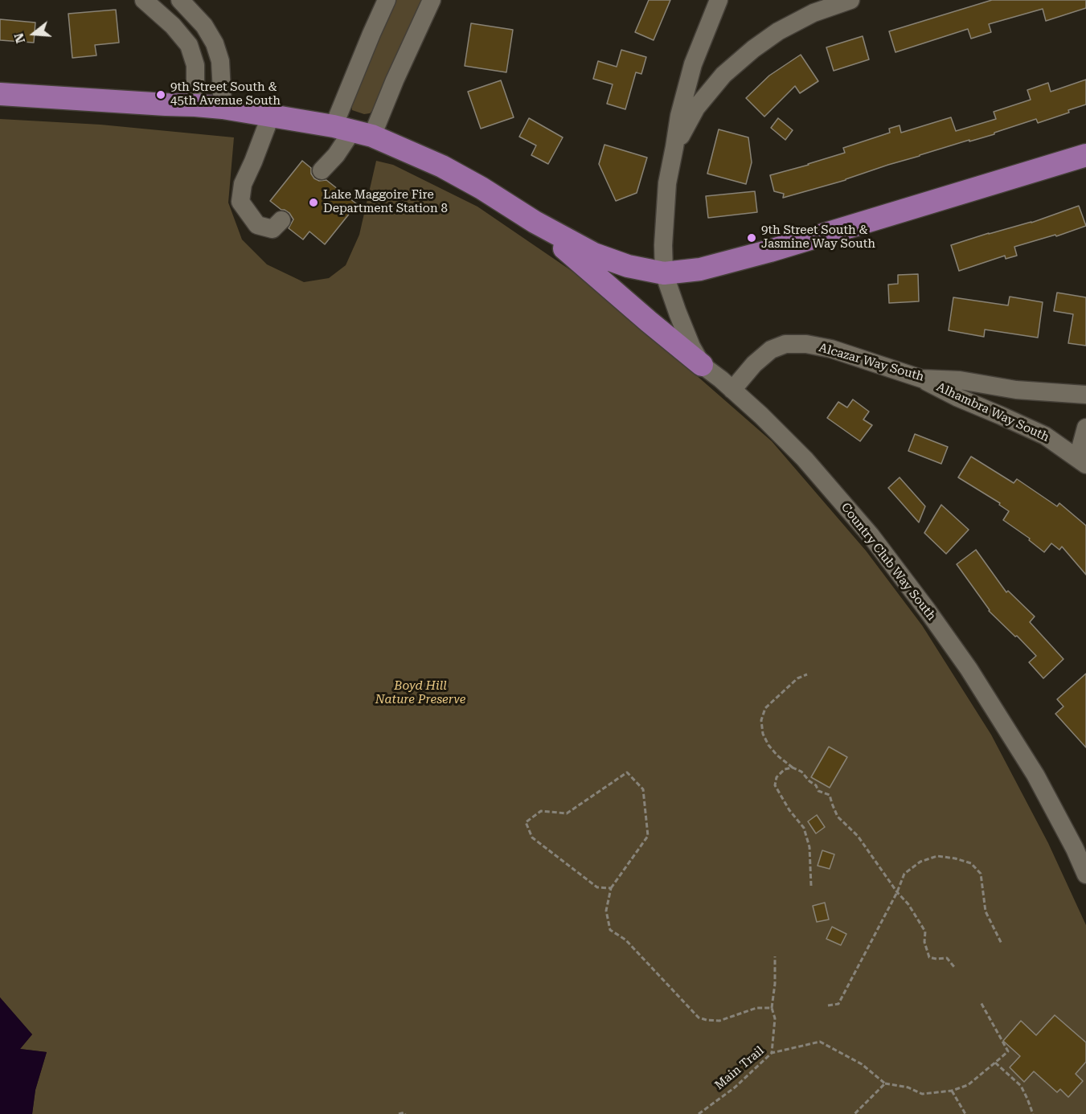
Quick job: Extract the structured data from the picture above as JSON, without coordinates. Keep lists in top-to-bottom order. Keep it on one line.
{"streets":{"street":["Alcazar Way South","Alhambra Way South","Country Club Way South"],"path":["Main Trail"]},"crossings":[["Alcazar Way South","Alhambra Way South"],["Alcazar Way South","Country Club Way South"]],"parks":["Boyd Hill Nature Preserve"],"places":["9th Street South & 45th Avenue South","Lake Maggoire Fire Department Station 8","9th Street South & Jasmine Way South"],"north":"left"}
